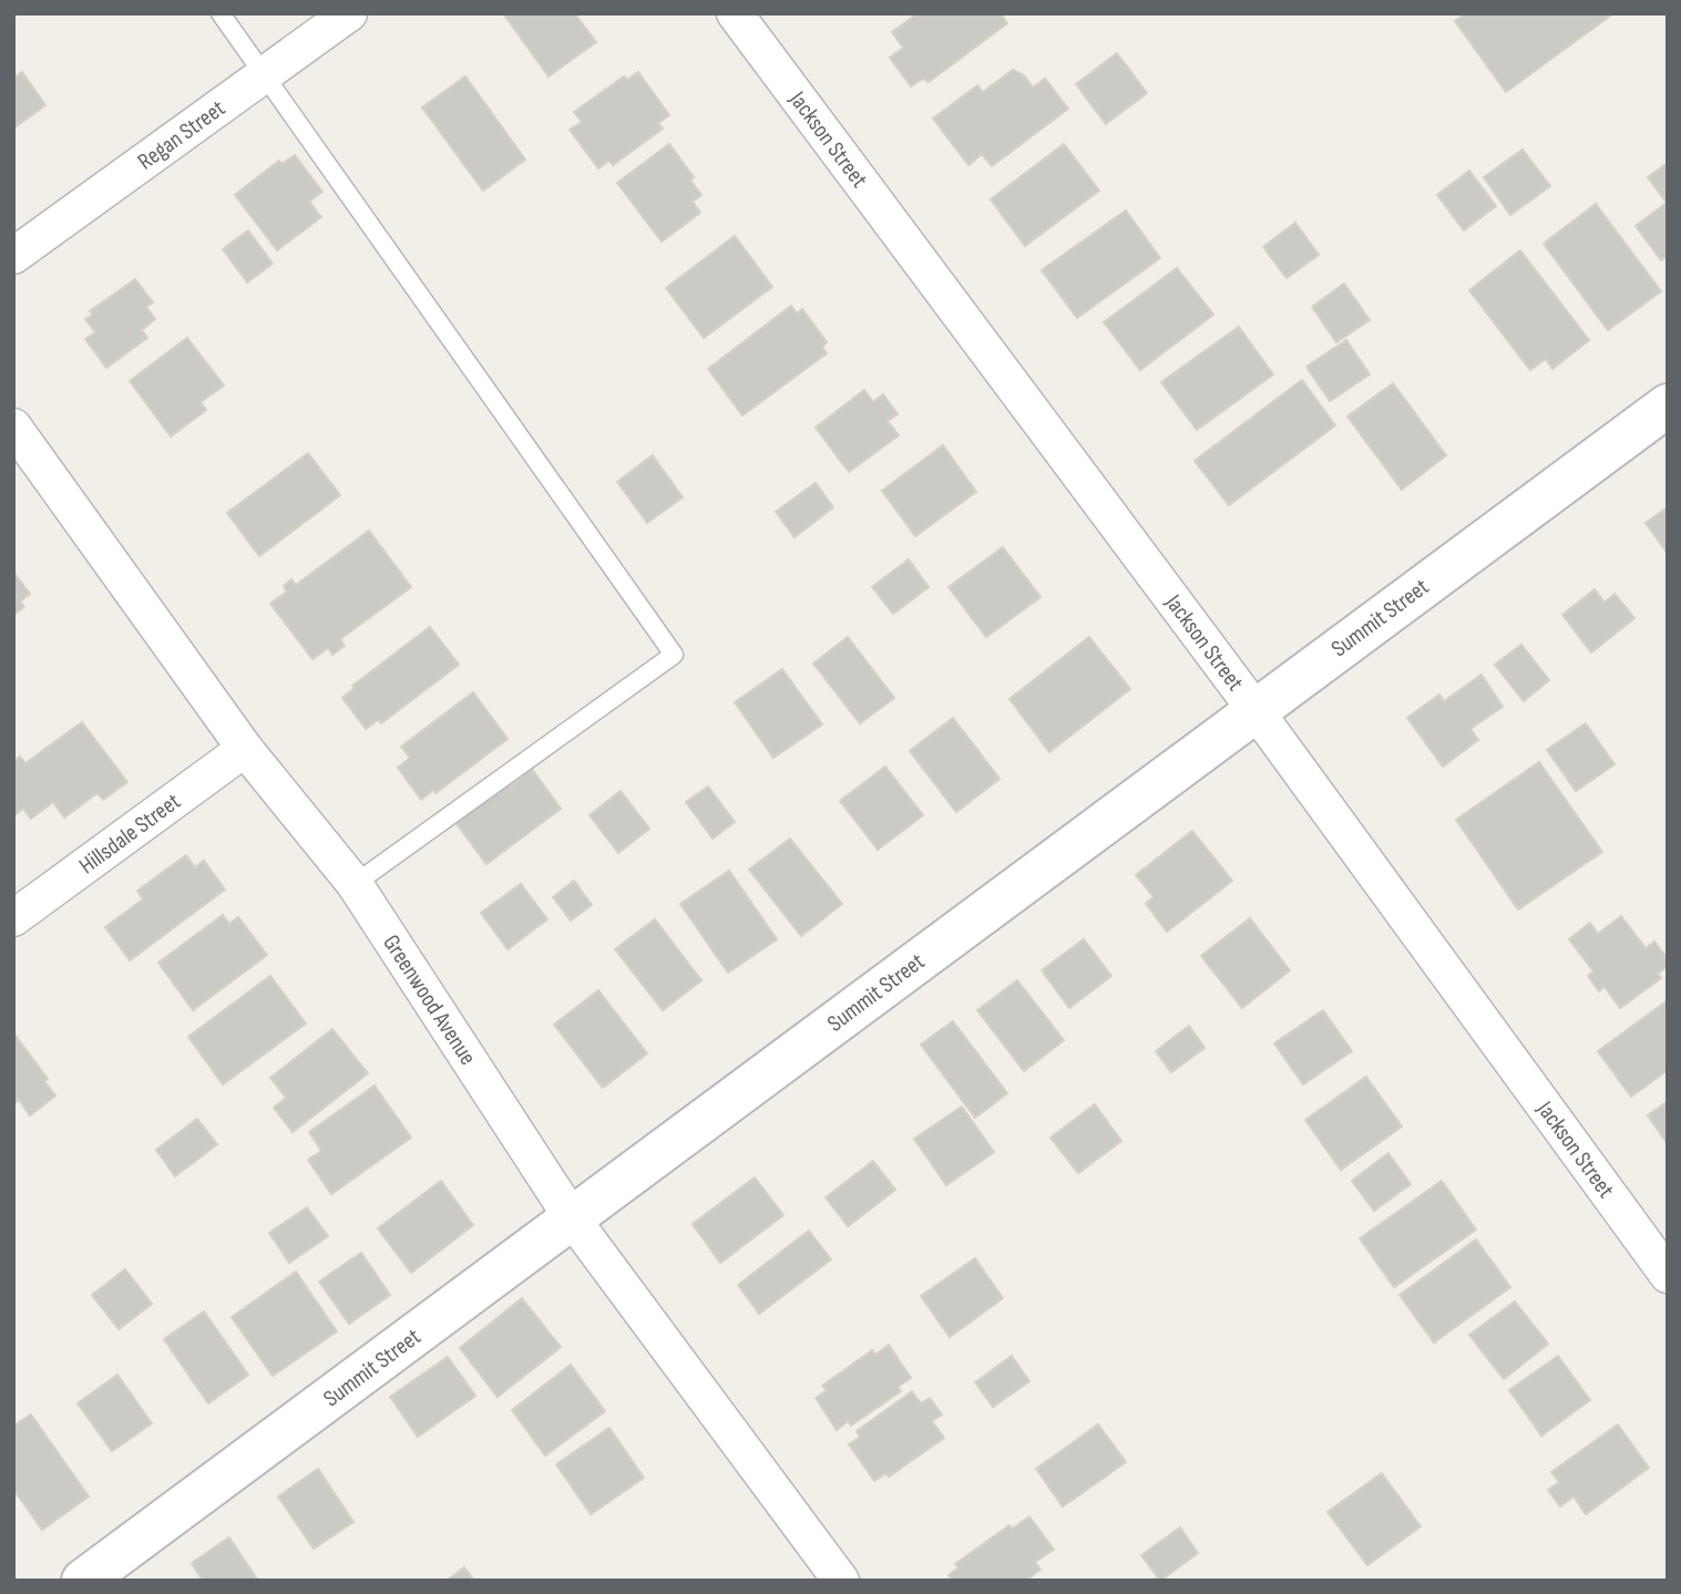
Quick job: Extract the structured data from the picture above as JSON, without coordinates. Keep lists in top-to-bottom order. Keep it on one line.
{"streets":{"street":["Regan Street","Jackson Street","Summit Street","Hillsdale Street","Greenwood Avenue"]},"crossings":[["Jackson Street","Summit Street"],["Summit Street","Greenwood Avenue"],["Hillsdale Street","Greenwood Avenue"]]}
